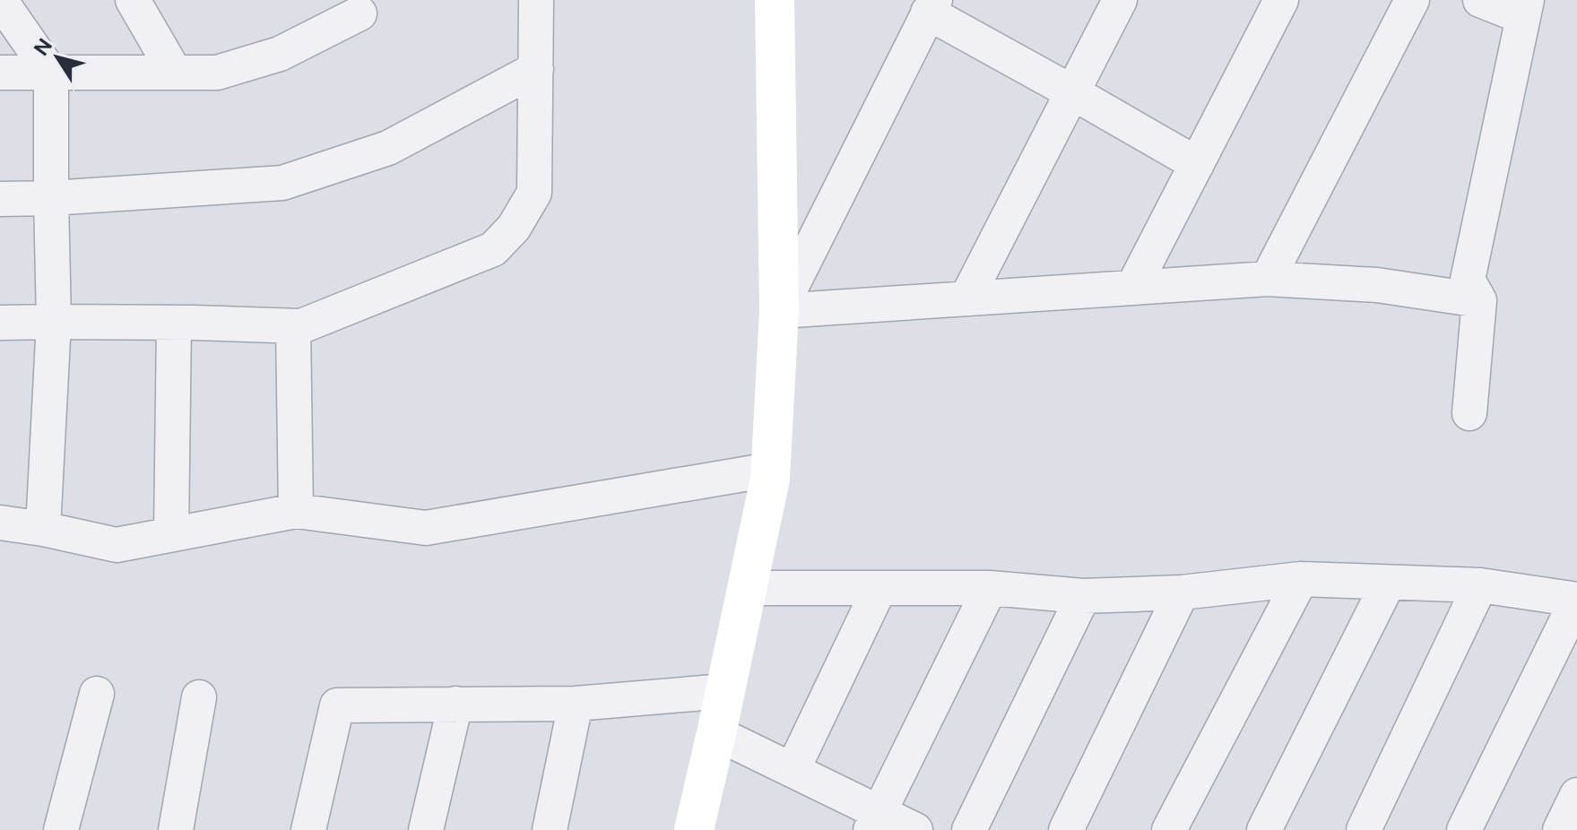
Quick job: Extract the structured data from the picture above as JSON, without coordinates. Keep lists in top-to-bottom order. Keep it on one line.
{"north":"top left"}
